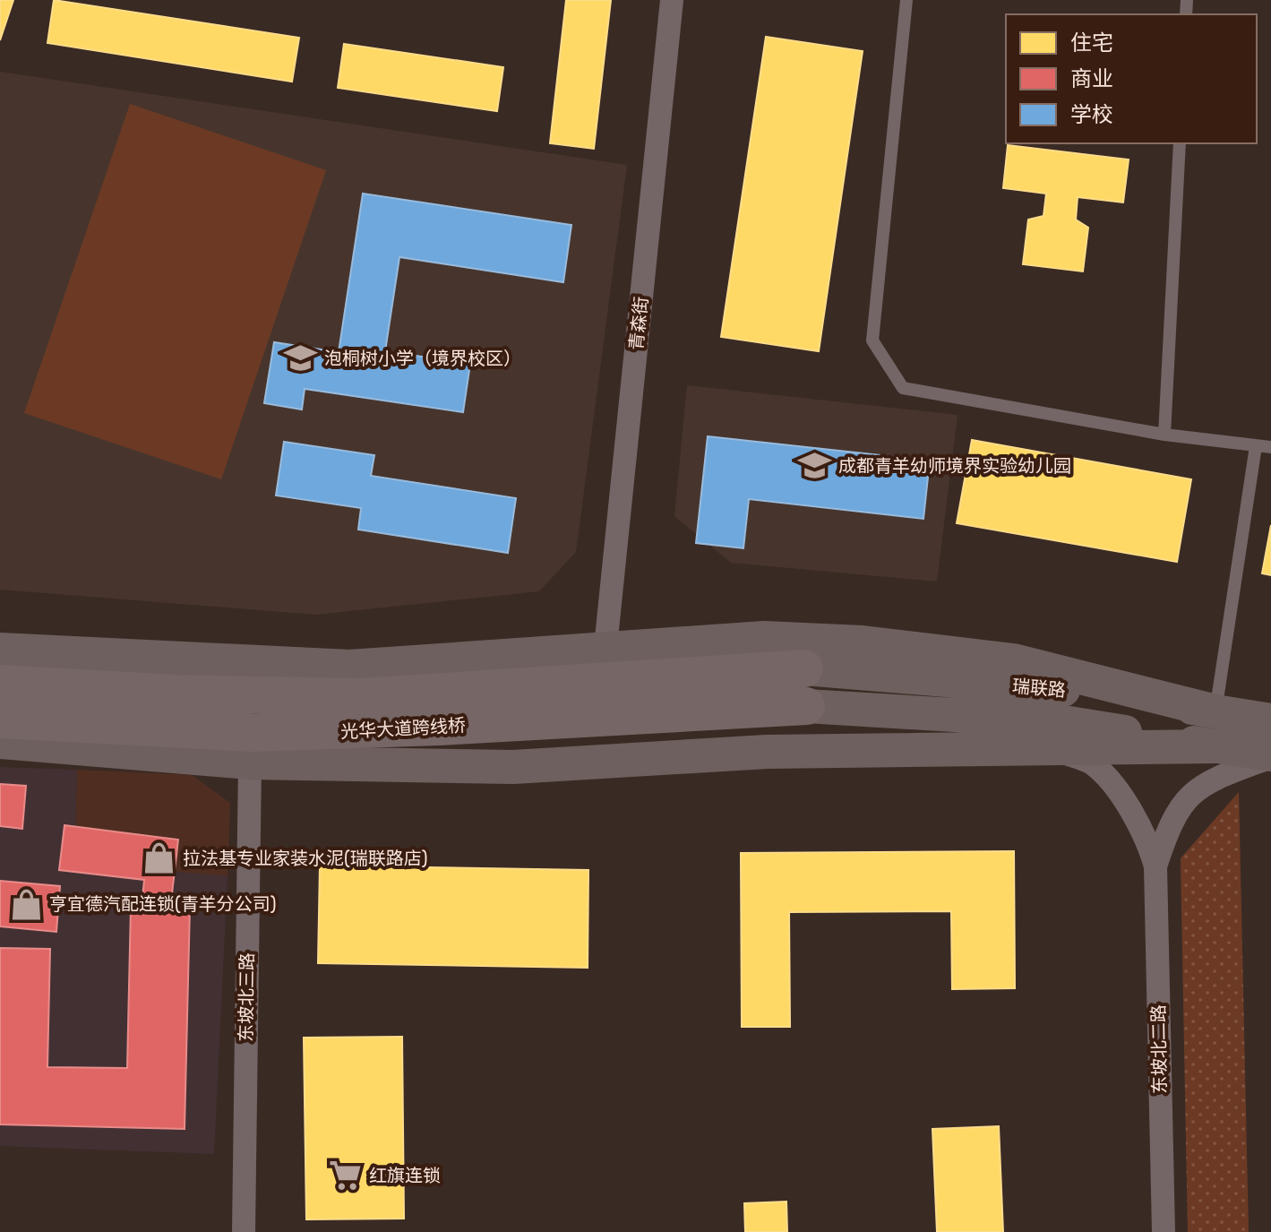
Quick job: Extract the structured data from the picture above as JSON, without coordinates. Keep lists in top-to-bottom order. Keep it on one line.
{"streets":{"main road":["瑞联路","光华大道跨线桥"],"street":["青森街","东坡北三路","东坡北二路"]},"crossings":[["瑞联路","光华大道跨线桥"]],"places":{"school or university":["泡桐树小学（境界校区）","成都青羊幼师境界实验幼儿园"],"shop":["拉法基专业家装水泥(瑞联路店)","亨宜德汽配连锁(青羊分公司)"],"supermarket":["红旗连锁"]},"legend":["住宅","商业","学校"]}
